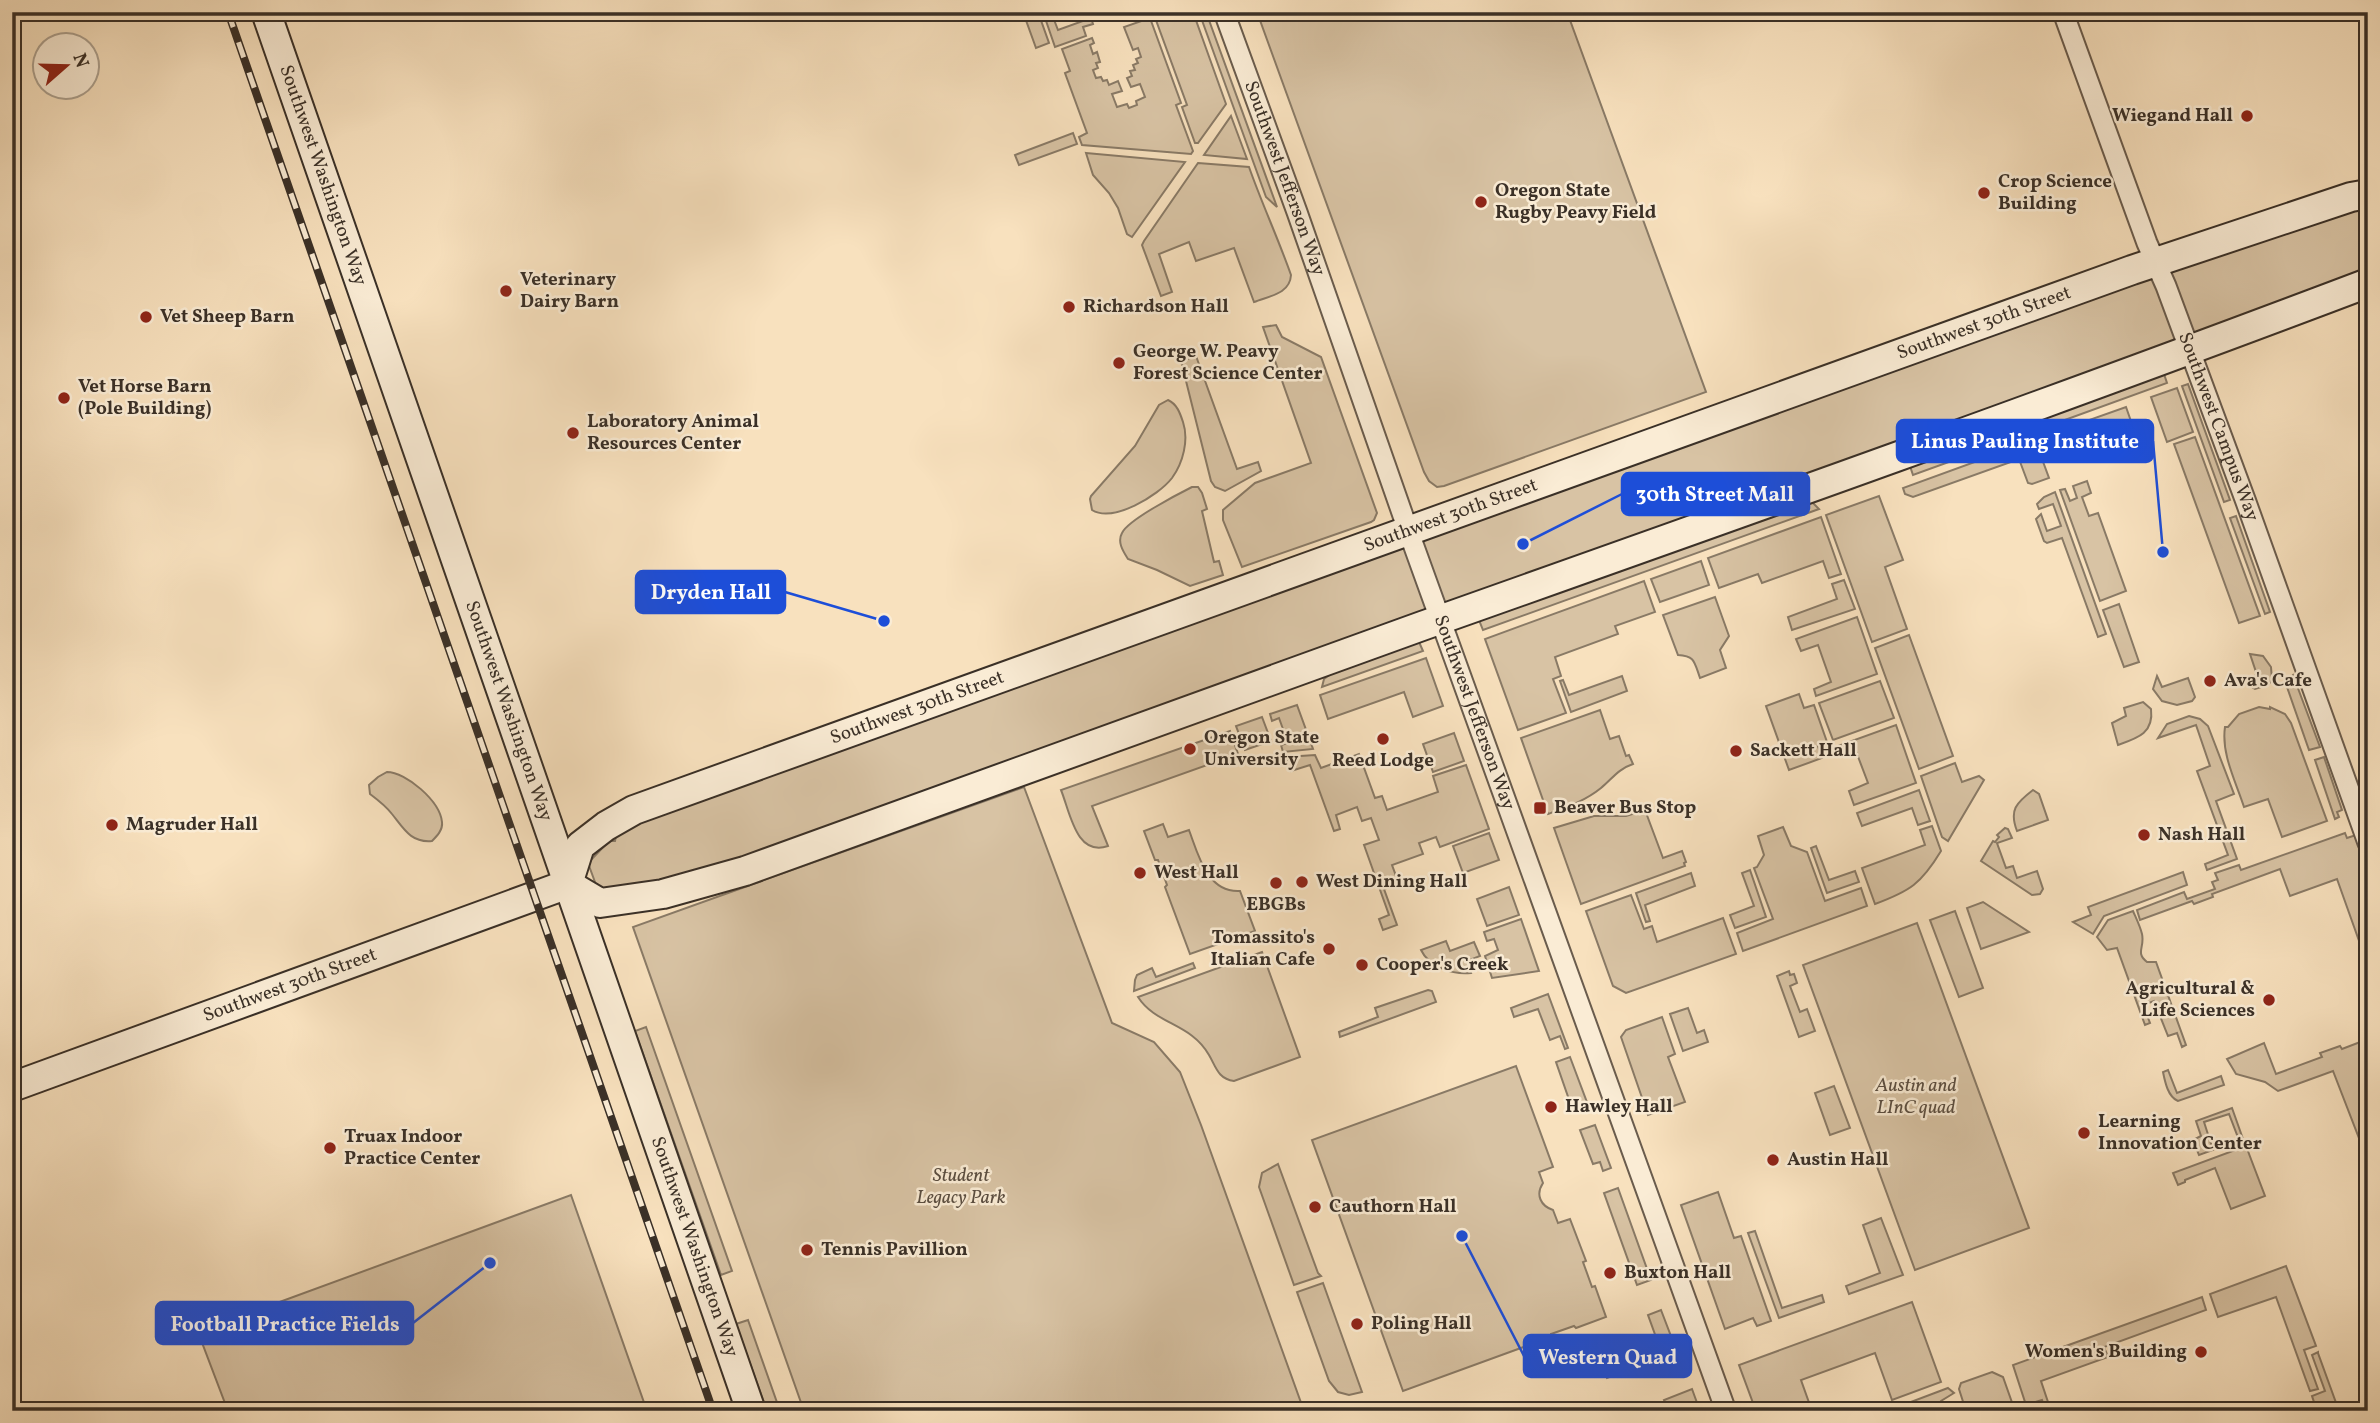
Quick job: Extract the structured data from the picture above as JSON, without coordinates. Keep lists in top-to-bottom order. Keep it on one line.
{"streets":{"street":["Southwest Washington Way","Southwest Jefferson Way","Southwest 30th Street","Southwest Campus Way"]},"crossings":[["Southwest Washington Way","Southwest 30th Street"],["Southwest Jefferson Way","Southwest 30th Street"],["Southwest 30th Street","Southwest Campus Way"]],"parks":["Austin and LInC quad","Student Legacy Park"],"places":{"other":["Wiegand Hall","Crop Science Building","Oregon State Rugby Peavy Field","Veterinary Dairy Barn","Richardson Hall","Vet Sheep Barn","George W. Peavy Forest Science Center","Vet Horse Barn (Pole Building)","Laboratory Animal Resources Center","30th Street Mall","Linus Pauling Institute","Dryden Hall","Ava's Cafe","Reed Lodge","Oregon State University","Sackett Hall","Magruder Hall","Nash Hall","West Hall","West Dining Hall","EBGBs","Tomassito's Italian Cafe","Cooper's Creek","Agricultural & Life Sciences","Hawley Hall","Learning Innovation Center","Truax Indoor Practice Center","Austin Hall","Cauthorn Hall","Western Quad","Tennis Pavillion","Football Practice Fields","Buxton Hall","Poling Hall","Women's Building"],"transit":["Beaver Bus Stop"]},"north":"right"}
